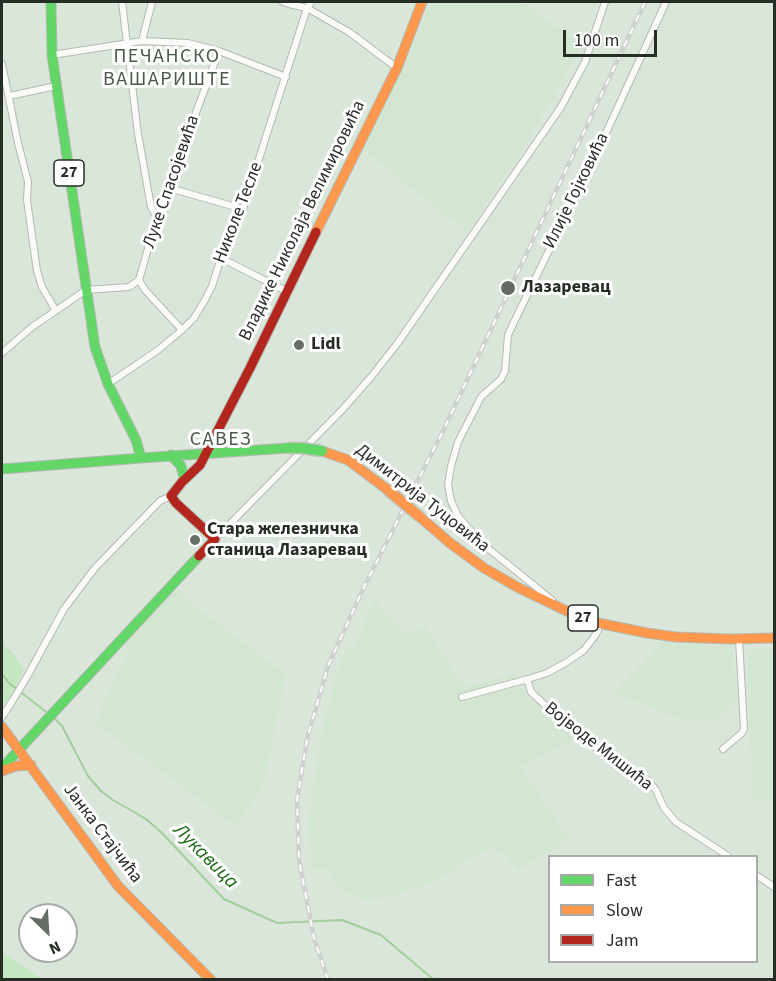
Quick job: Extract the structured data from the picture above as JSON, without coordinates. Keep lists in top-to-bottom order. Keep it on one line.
{"streets":{"street":["27","Луке Спасојевића","Илије Гојковића","Николе Тесле","Владике Николаја Велимировића","Димитрија Туцовића","Војводе Мишића","Јанка Стајчића"]},"crossings":[["27","Николе Тесле"],["27","Димитрија Туцовића"],["Илије Гојковића","Димитрија Туцовића"],["Владике Николаја Велимировића","Димитрија Туцовића"]],"districts":["ПЕЧАНСКО ВАШАРИШТЕ","САВЕЗ"],"water":["Лукавица"],"places":["Лазаревац","Lidl","Стара железничка станица Лазаревац"],"legend":["Fast","Slow","Jam"],"scale_bar":"100 m","north":"bottom right"}
